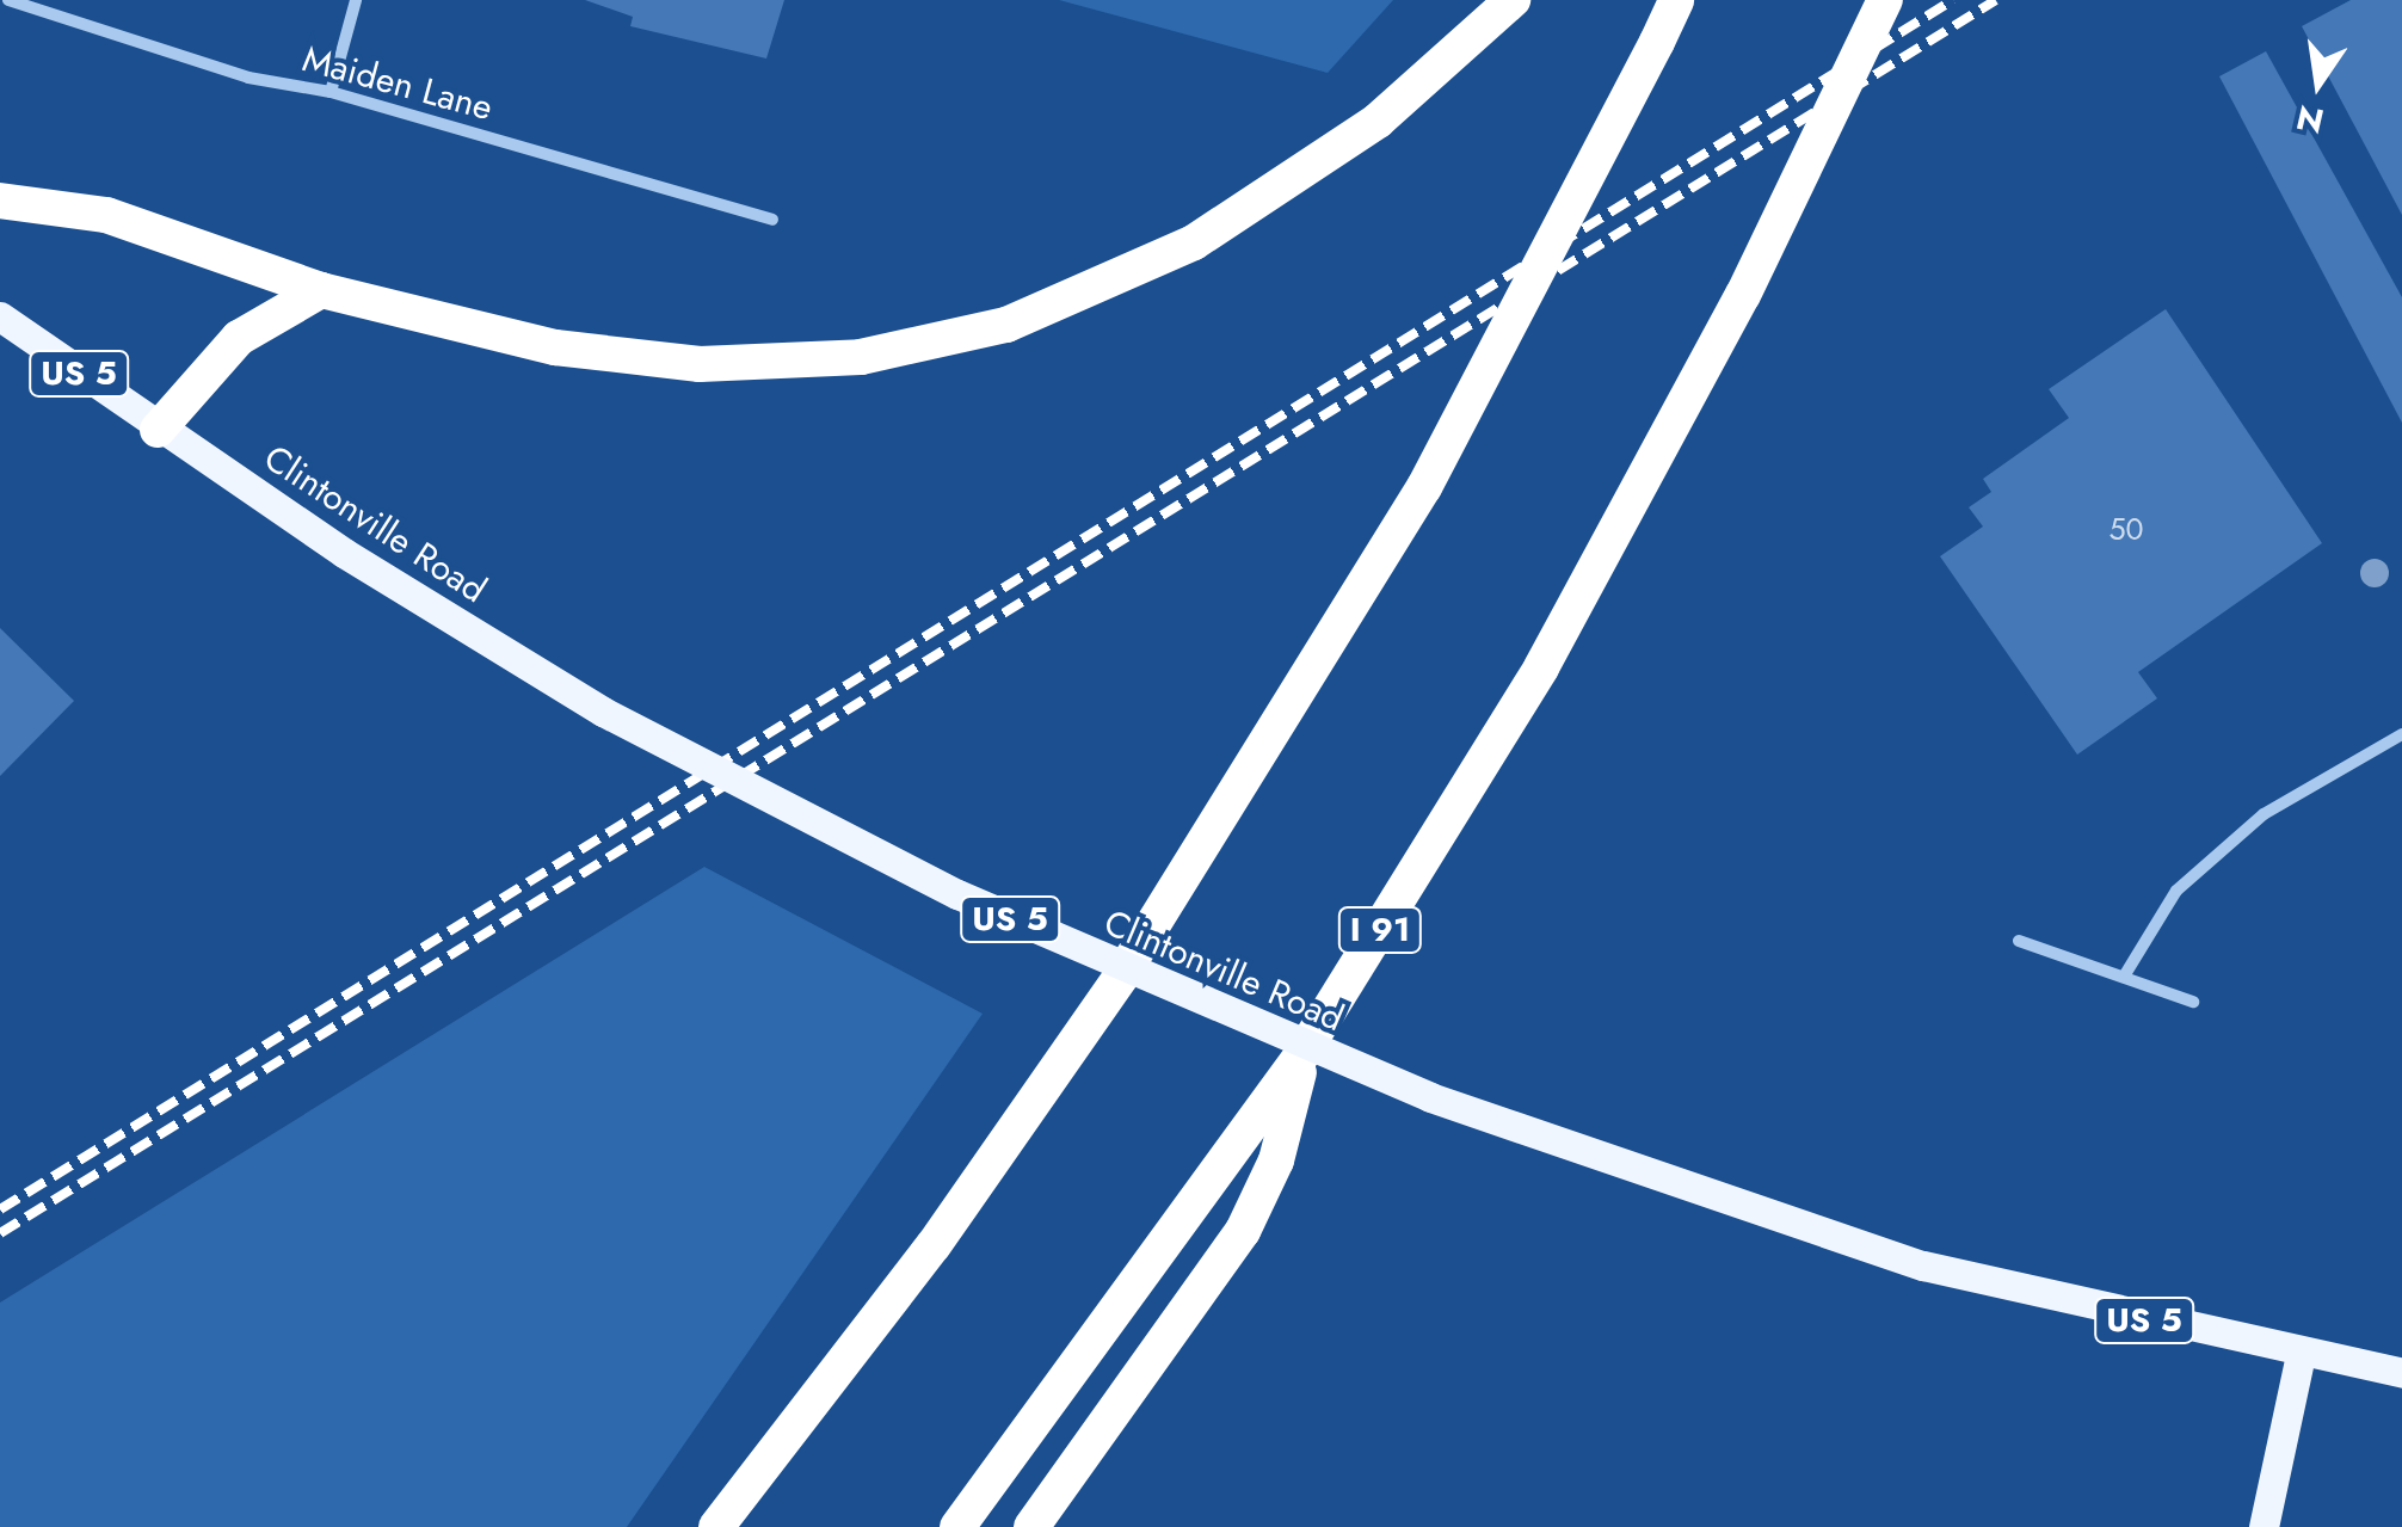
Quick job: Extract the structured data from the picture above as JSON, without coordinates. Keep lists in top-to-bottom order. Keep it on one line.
{"streets":{"highway":["I 91"],"main road":["US 5","Clintonville Road"],"street":["Maiden Lane"]},"house_numbers":["50"],"north":"bottom"}
